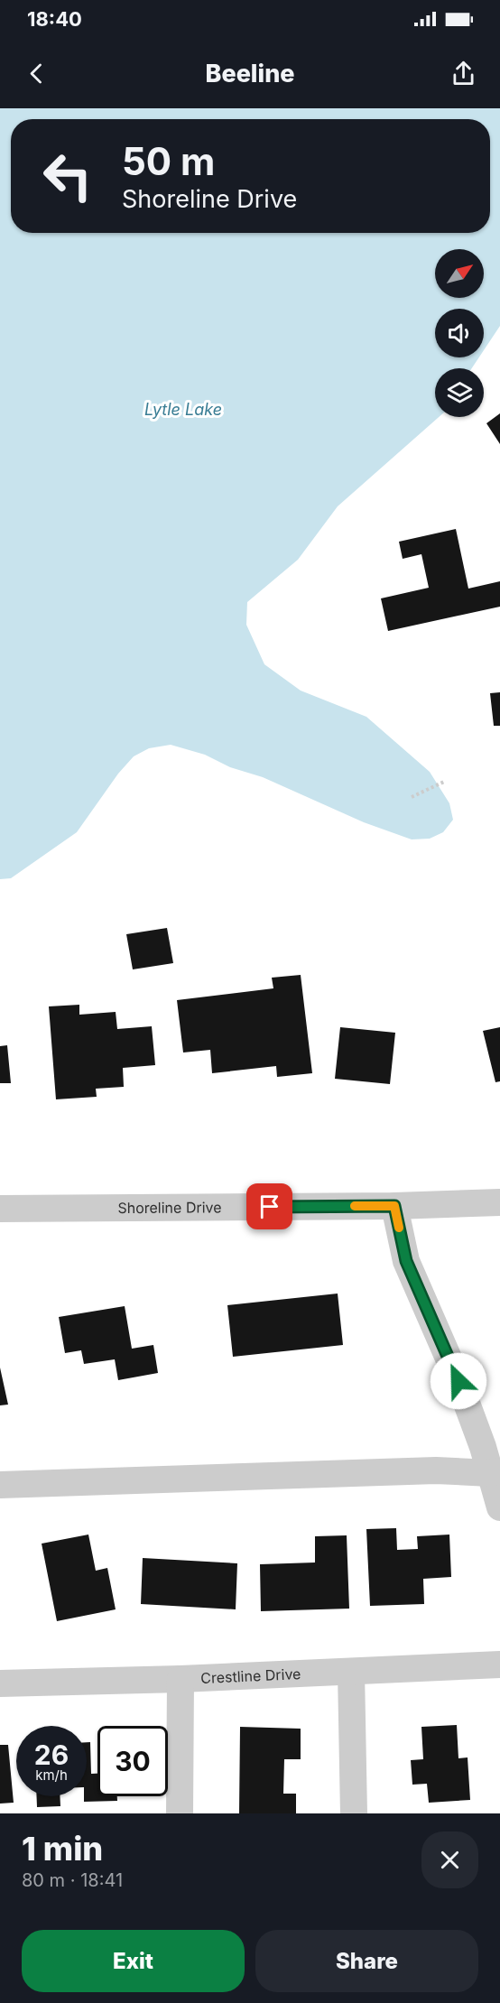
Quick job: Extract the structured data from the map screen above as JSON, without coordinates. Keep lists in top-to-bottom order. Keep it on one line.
{"streets":{"street":["Shoreline Drive","Crestline Drive"]},"water":["Lytle Lake"],"north":"top right","page":{"status":"18:40","header":"Beeline","turn":["50 m","Shoreline Drive"],"speed":"26 km/h","limit":"30","heading":["1 min","80 m · 18:41"],"buttons":["Exit","Share"]}}
